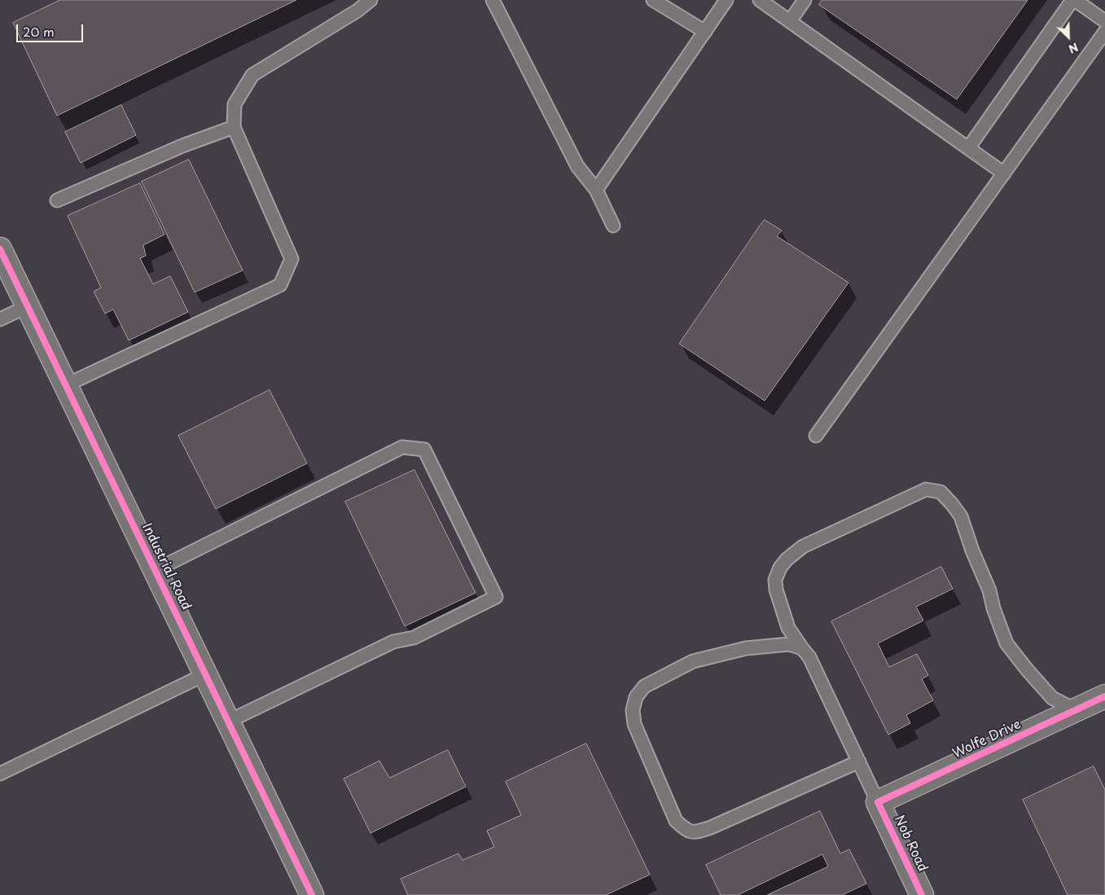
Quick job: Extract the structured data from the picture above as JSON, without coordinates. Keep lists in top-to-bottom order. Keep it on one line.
{"streets":{"street":["Industrial Road","Wolfe Drive","Nob Road"]},"crossings":[["Wolfe Drive","Nob Road"]],"scale_bar":"20 m","north":"bottom right"}
